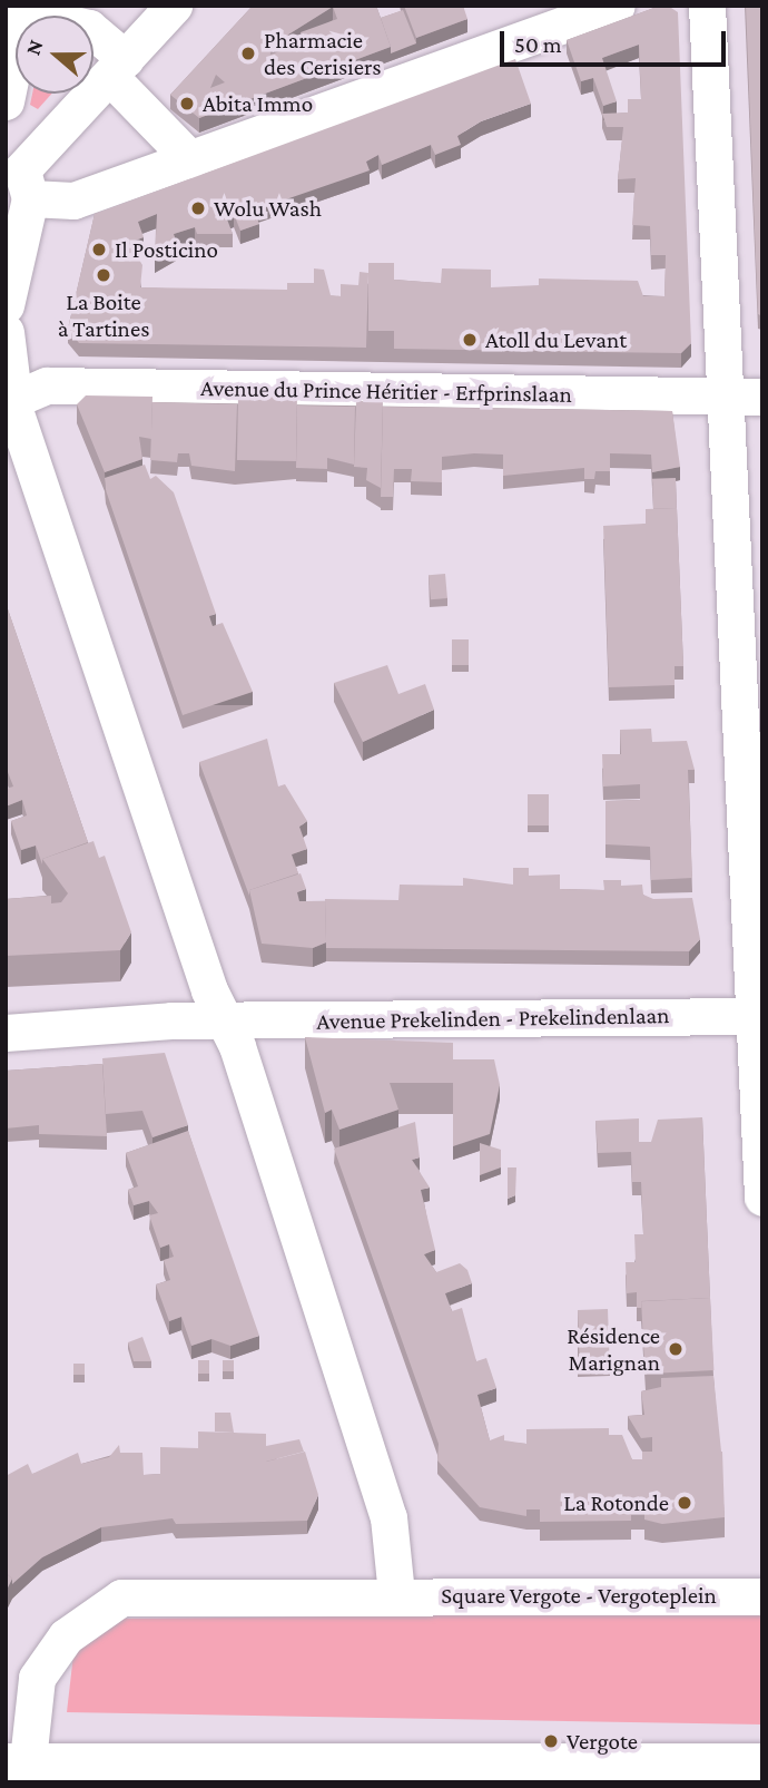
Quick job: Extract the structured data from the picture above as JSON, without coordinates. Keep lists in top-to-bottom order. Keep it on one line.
{"streets":{"street":["Avenue du Prince Héritier - Erfprinslaan","Avenue Prekelinden - Prekelindenlaan","Square Vergote - Vergoteplein"]},"places":["Pharmacie des Cerisiers","Abita Immo","Wolu Wash","Il Posticino","La Boite à Tartines","Atoll du Levant","Résidence Marignan","La Rotonde","Vergote"],"scale_bar":"50 m","north":"left"}
